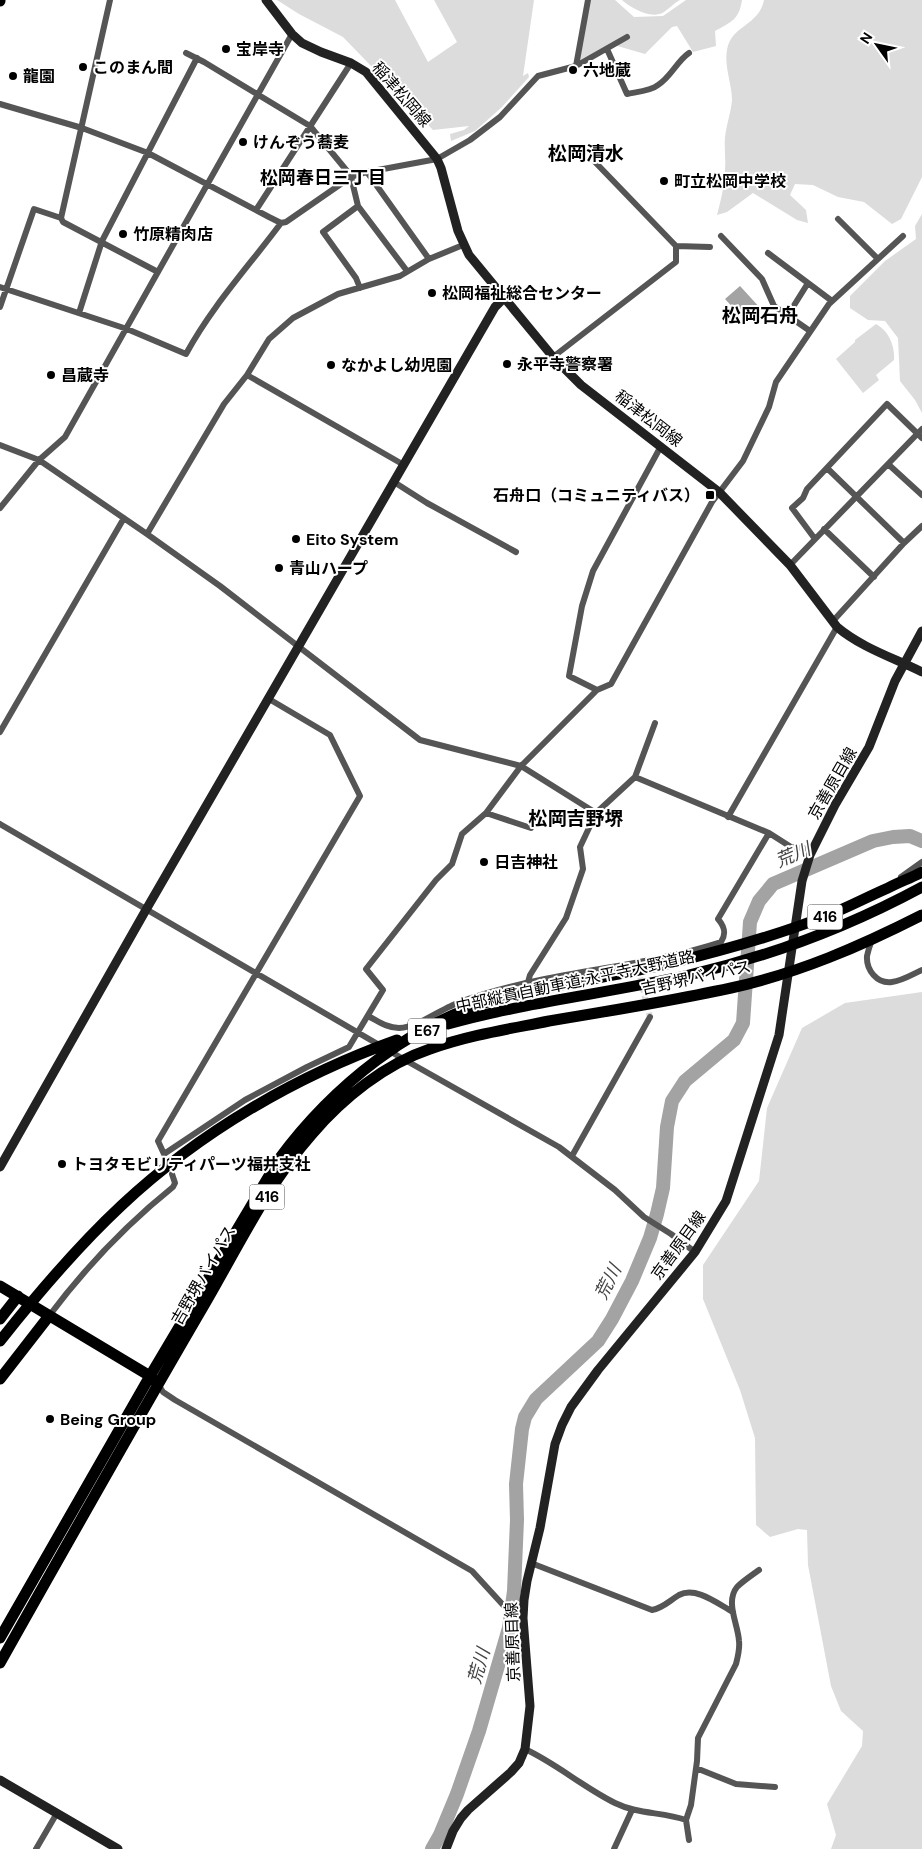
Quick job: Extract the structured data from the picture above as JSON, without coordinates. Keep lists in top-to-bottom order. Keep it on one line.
{"streets":{"highway":["416","吉野堺バイパス","中部縦貫自動車道;永平寺大野道路","E67"],"main road":["稲津松岡線","京善原目線"]},"crossings":[["稲津松岡線","京善原目線"],["京善原目線","吉野堺バイパス"]],"districts":["松岡清水","松岡春日三丁目","松岡石舟","松岡吉野堺"],"water":["荒川"],"places":{"other":["宝岸寺","このまん間","六地蔵","龍園","けんぞう蕎麦","町立松岡中学校","竹原精肉店","松岡福祉総合センター","永平寺警察署","なかよし幼児園","昌蔵寺","Eito System","青山ハープ","日吉神社","トヨタモビリティパーツ福井支社","Being Group"],"transit":["石舟口（コミュニティバス）"]},"north":"top left"}
